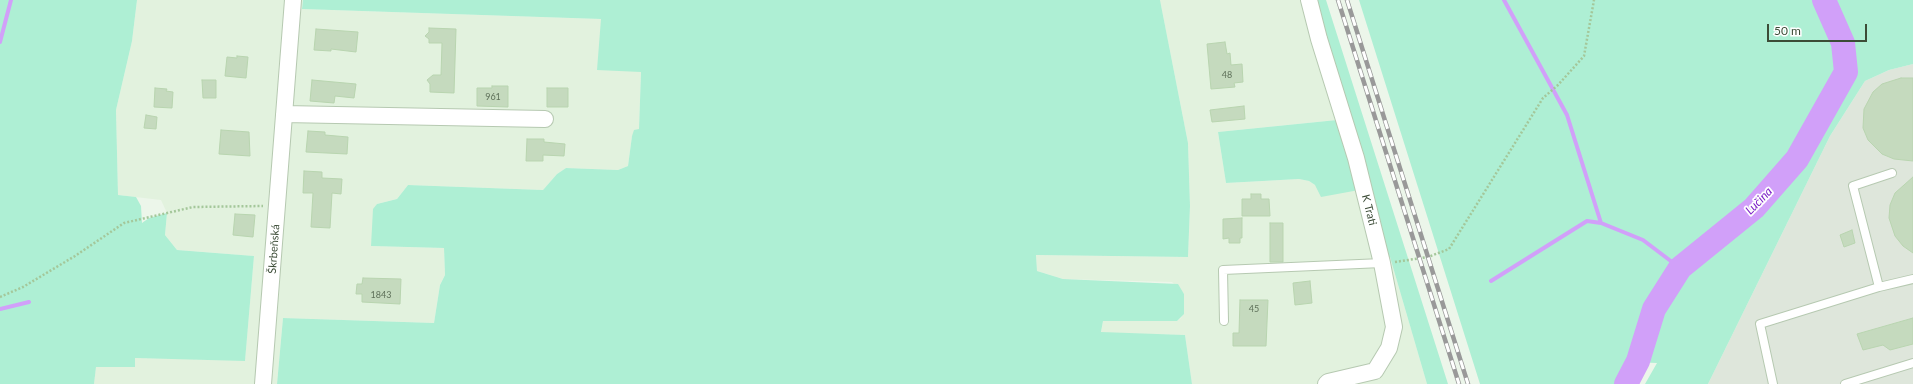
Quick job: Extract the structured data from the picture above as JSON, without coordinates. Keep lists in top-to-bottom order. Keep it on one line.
{"streets":{"street":["K Trati","Škrbeňská"]},"water":["Lučina"],"house_numbers":["48","961","1843","45"],"scale_bar":"50 m"}
